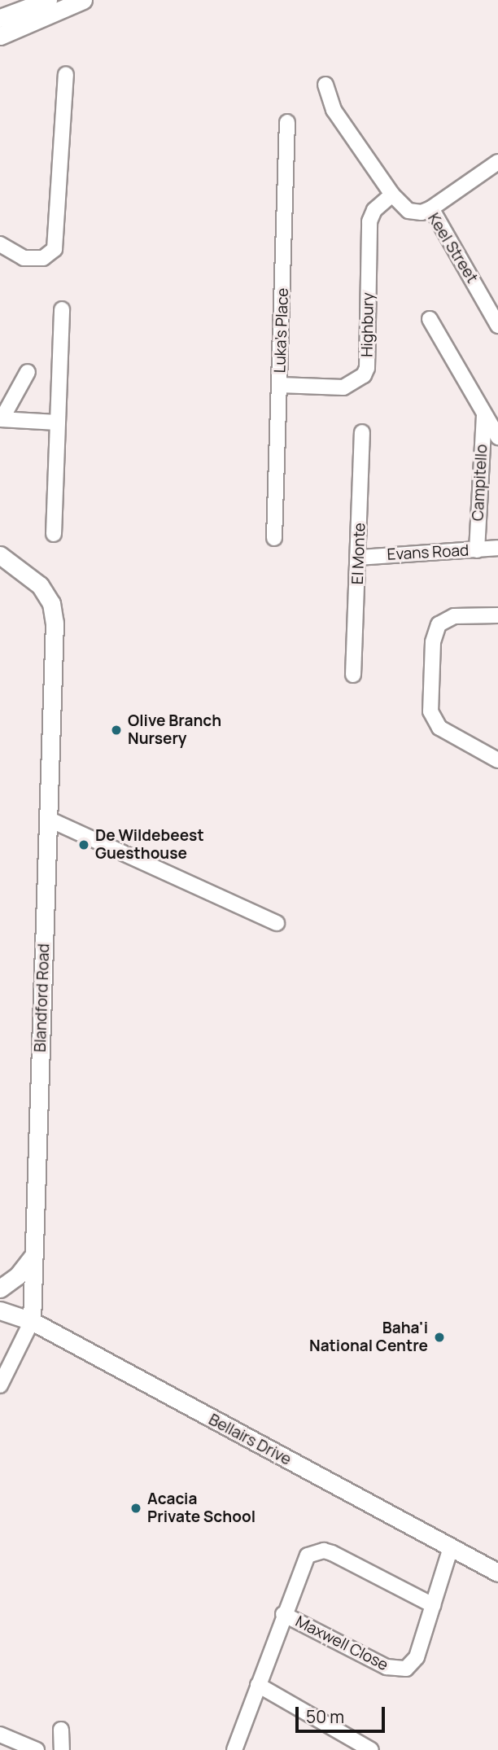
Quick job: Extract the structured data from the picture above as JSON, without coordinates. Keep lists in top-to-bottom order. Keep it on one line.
{"streets":{"street":["Keel Street","Highbury","Luka's Place","Campitello","Evans Road","El Monte","Blandford Road","Bellairs Drive","Maxwell Close"]},"crossings":[["Keel Street","Highbury"],["Highbury","Luka's Place"],["Campitello","Evans Road"],["Evans Road","El Monte"],["Blandford Road","Bellairs Drive"],["Bellairs Drive","Maxwell Close"]],"places":["Olive Branch Nursery","De Wildebeest Guesthouse","Baha'i National Centre","Acacia Private School"],"scale_bar":"50 m"}
